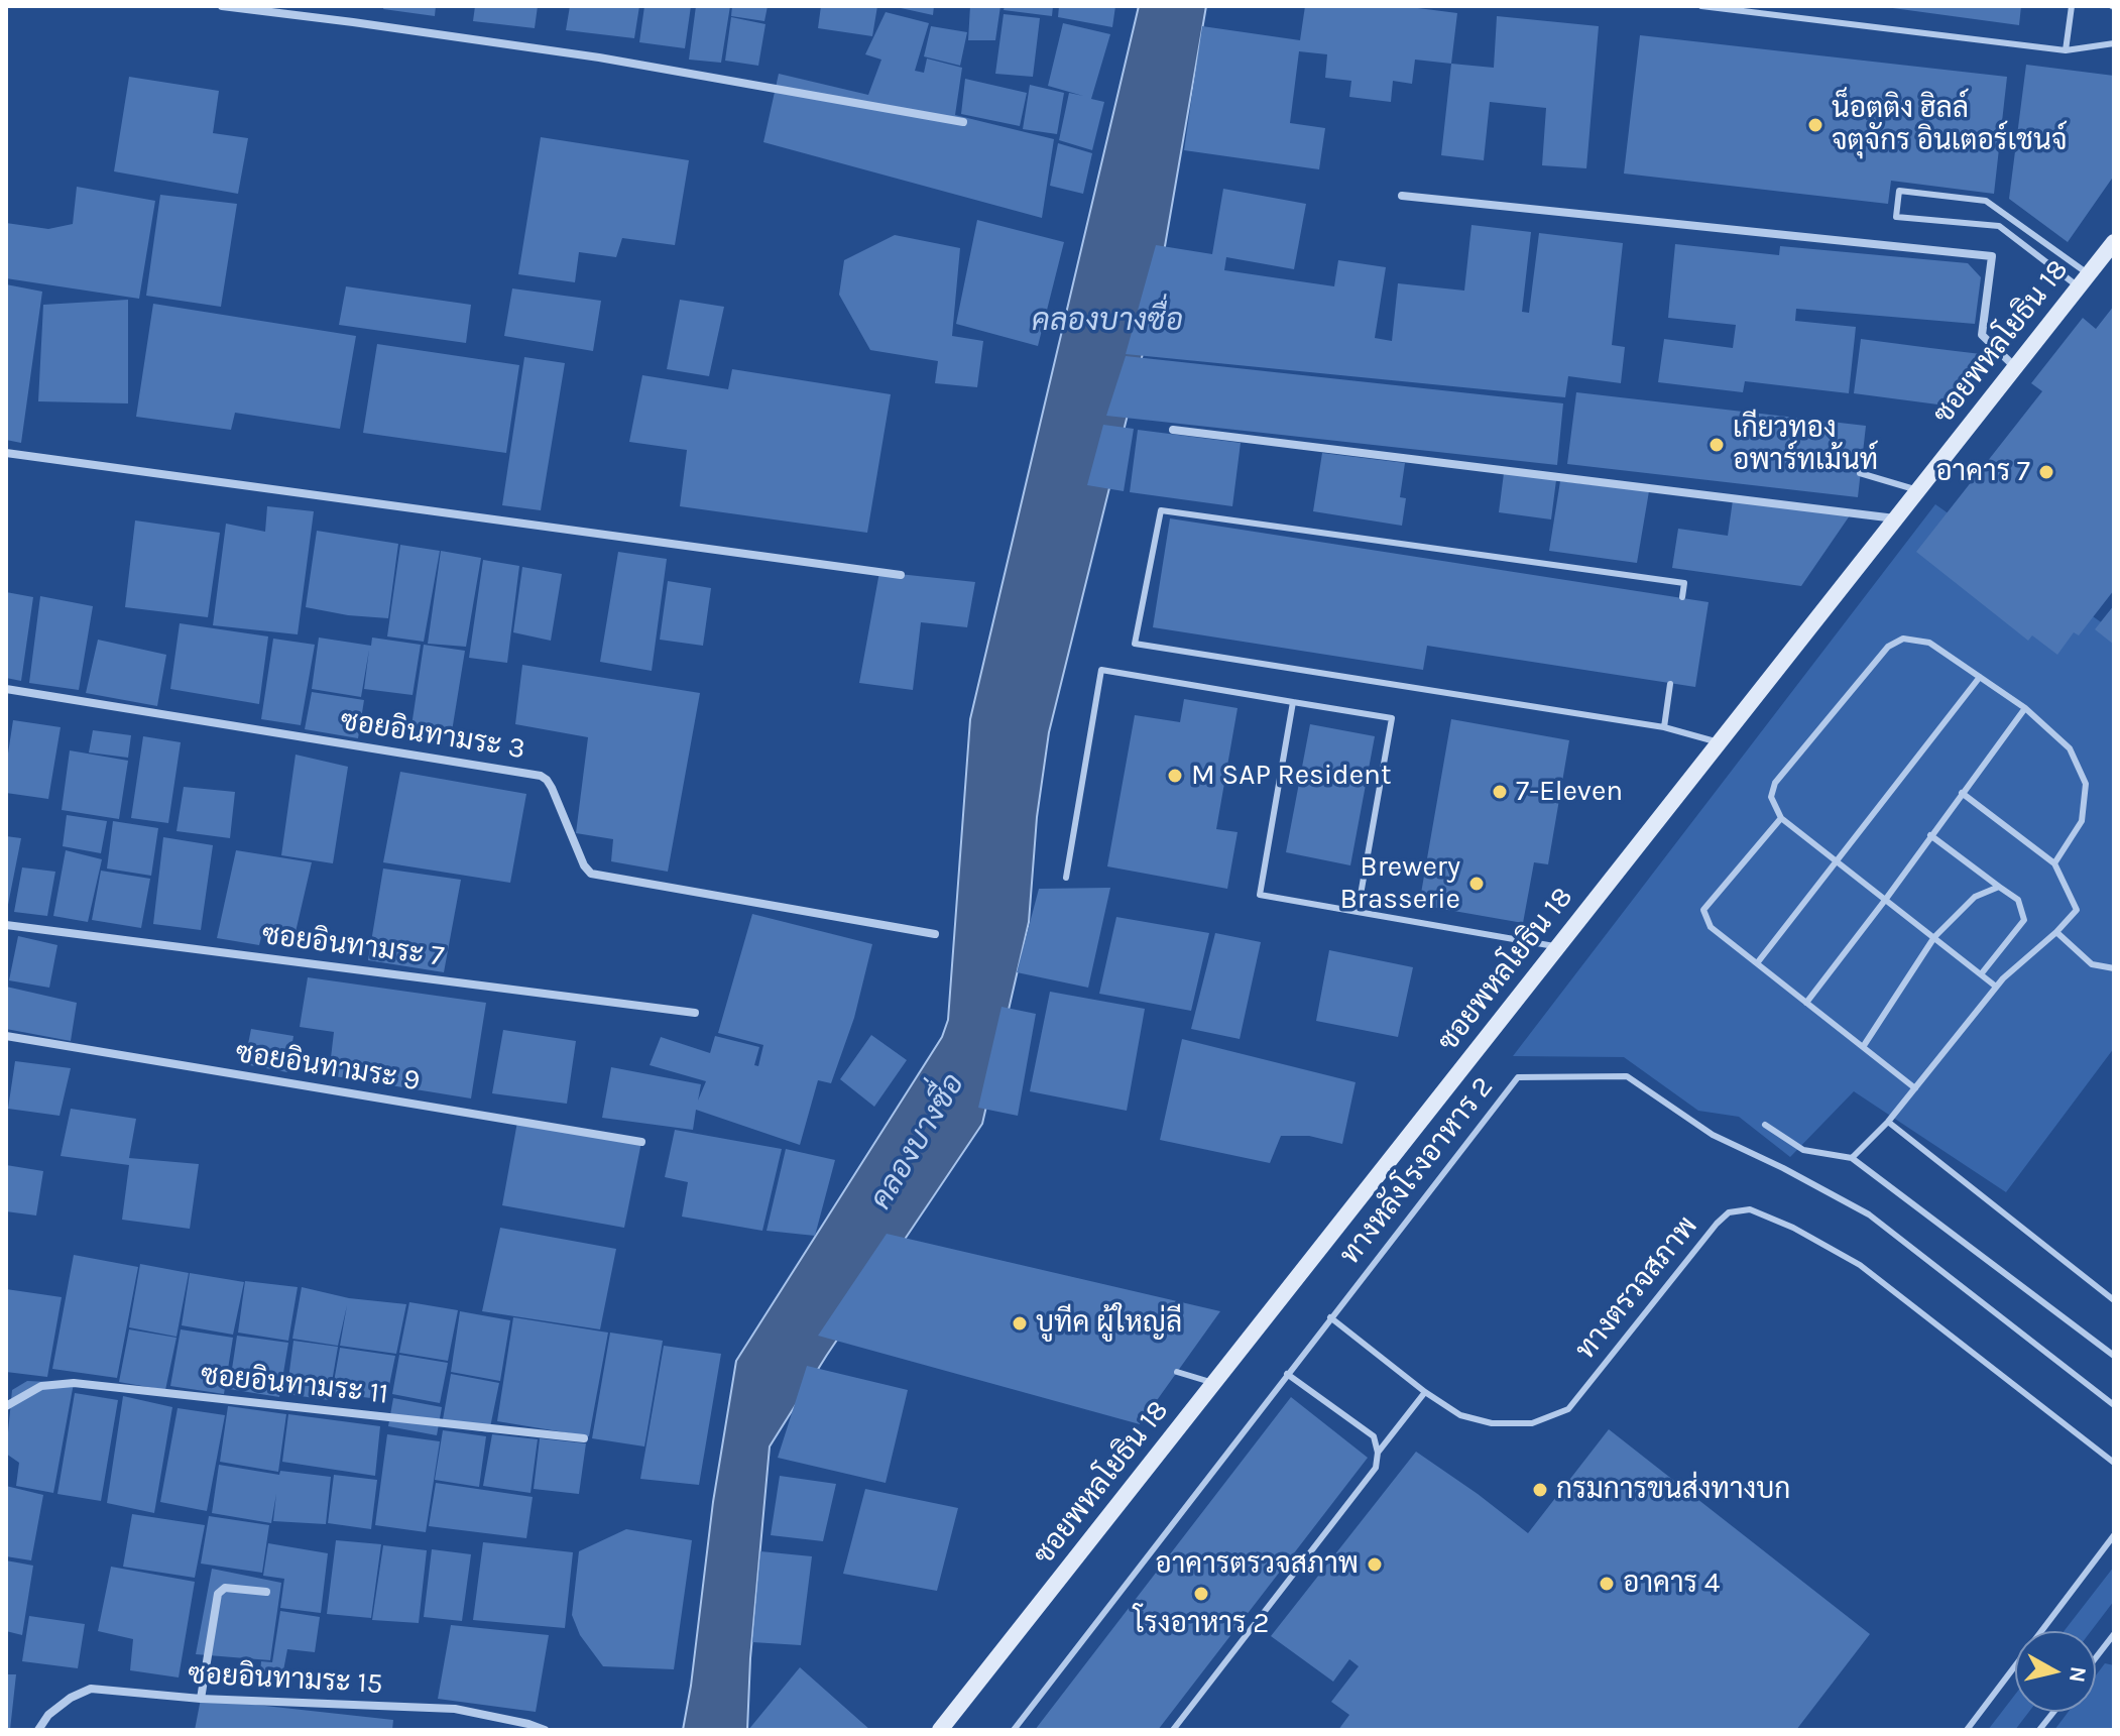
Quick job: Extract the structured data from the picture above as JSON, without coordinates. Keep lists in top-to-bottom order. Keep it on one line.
{"streets":{"street":["ซอยพหลโยธิน 18","ซอยอินทามระ 3","ซอยอินทามระ 7","ซอยอินทามระ 9","ซอยอินทามระ 11","ซอยอินทามระ 15"],"lane":["ทางหลังโรงอาหาร 2","ทางตรวจสภาพ"]},"crossings":[["ทางหลังโรงอาหาร 2","ทางตรวจสภาพ"]],"water":["คลองบางซื่อ"],"places":["น็อตติง ฮิลล์ จตุจักร อินเตอร์เชนจ์","เกียวทอง อพาร์ทเม้นท์","อาคาร 7","M SAP Resident","7-Eleven","Brewery Brasserie","บูทีค ผู้ใหญ่ลี","กรมการขนส่งทางบก","อาคารตรวจสภาพ","อาคาร 4","โรงอาหาร 2"],"north":"right"}
